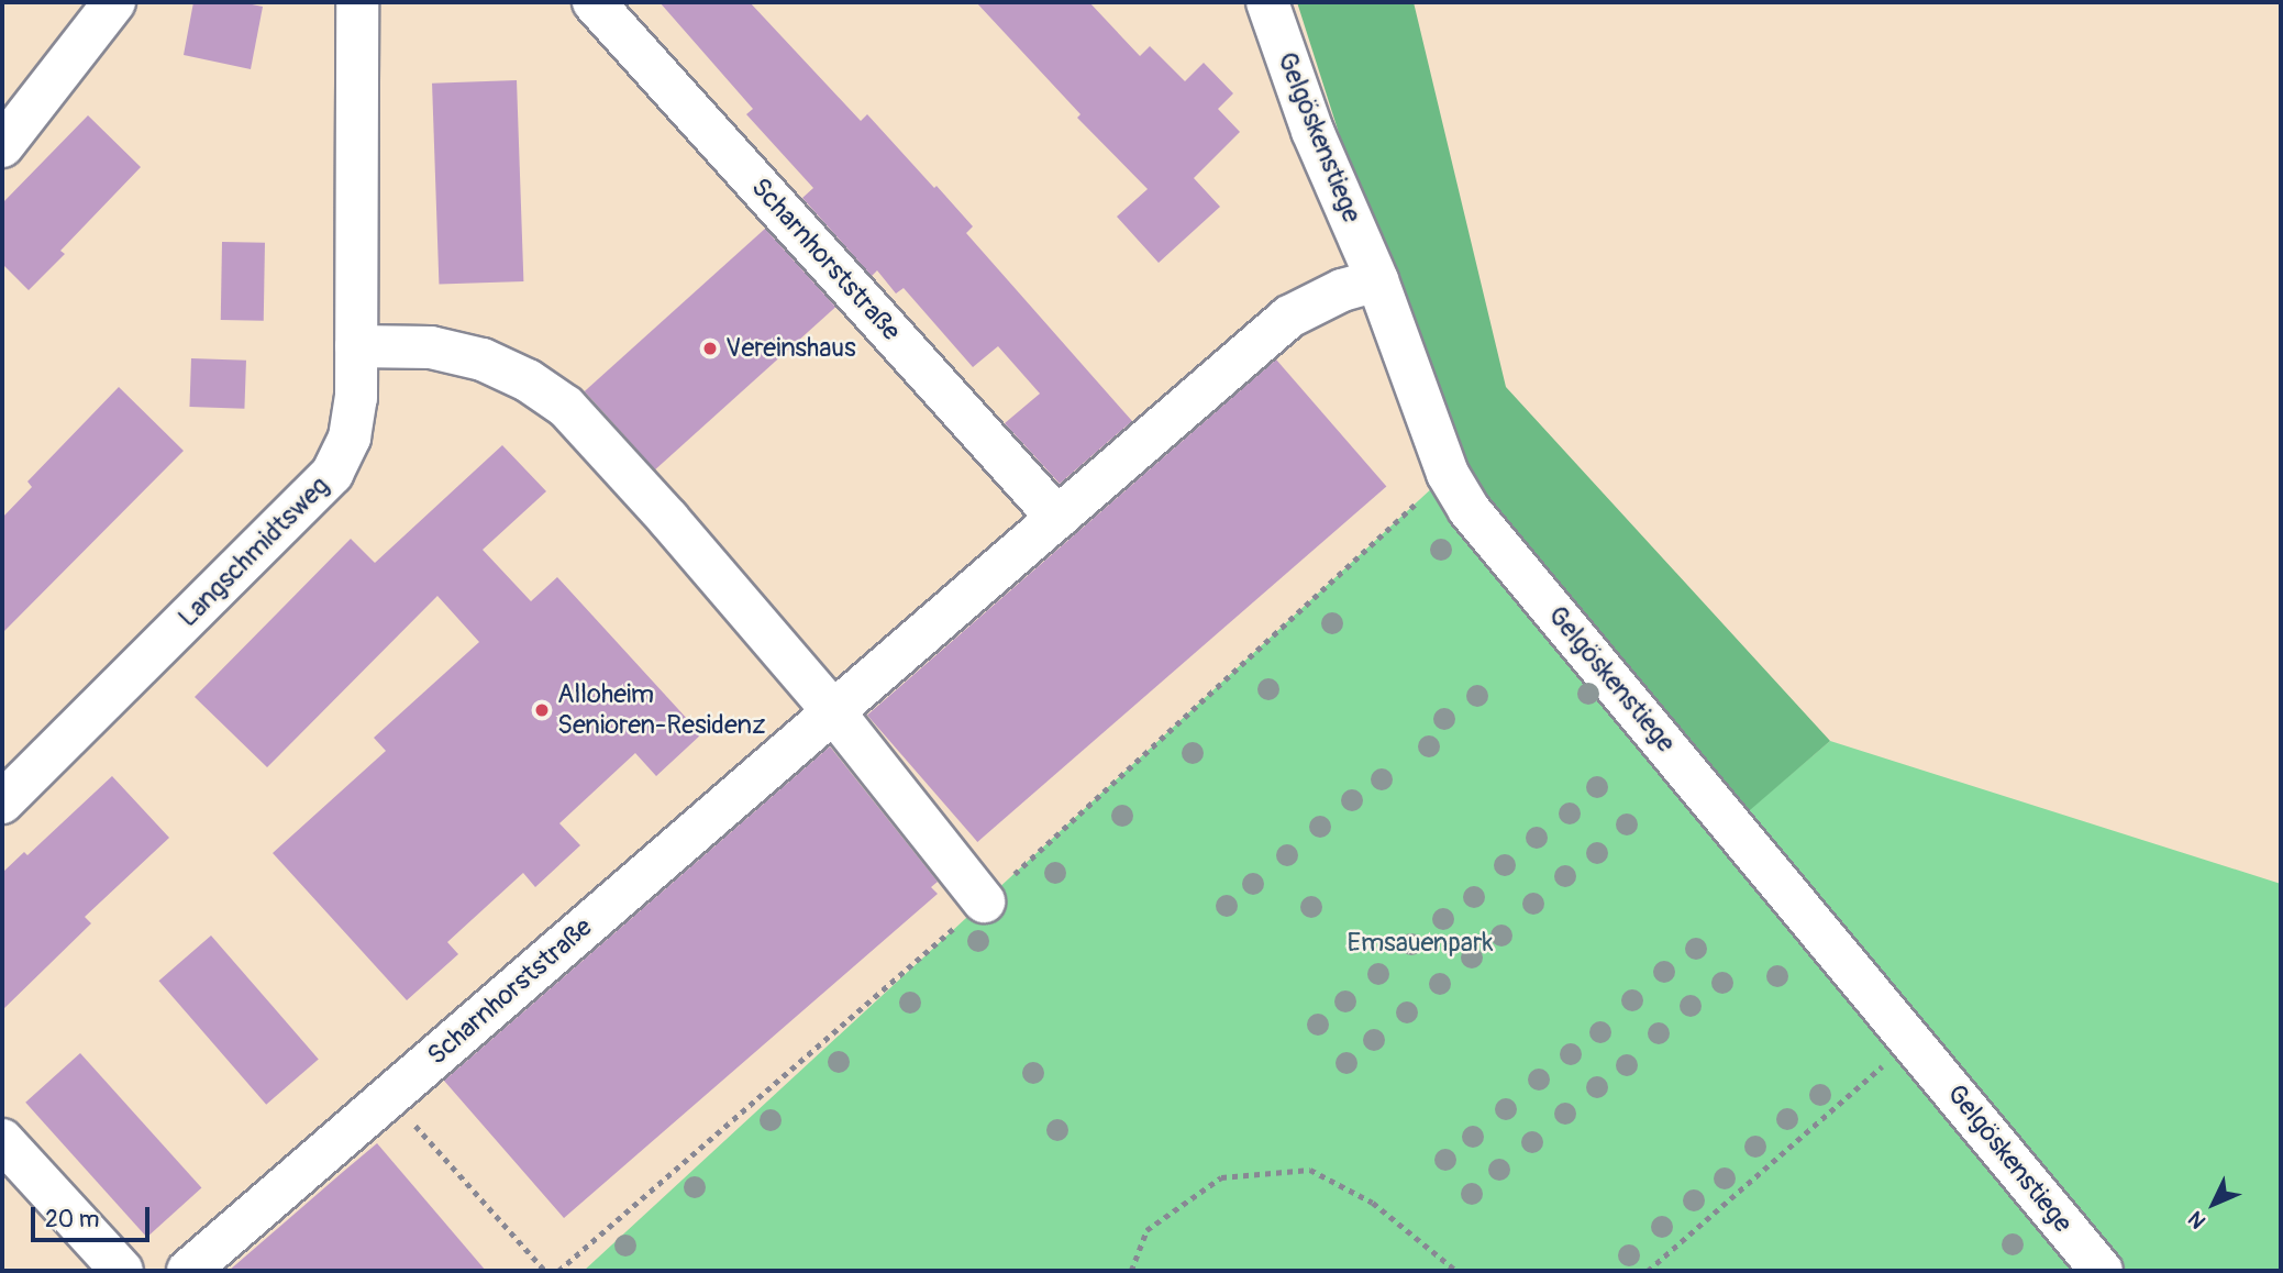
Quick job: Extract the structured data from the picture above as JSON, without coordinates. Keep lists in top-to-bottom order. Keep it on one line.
{"streets":{"street":["Gelgöskenstiege","Scharnhorststraße","Langschmidtsweg"]},"crossings":[["Gelgöskenstiege","Scharnhorststraße"]],"parks":["Emsauenpark"],"places":["Vereinshaus","Alloheim Senioren-Residenz"],"scale_bar":"20 m","north":"bottom left"}
